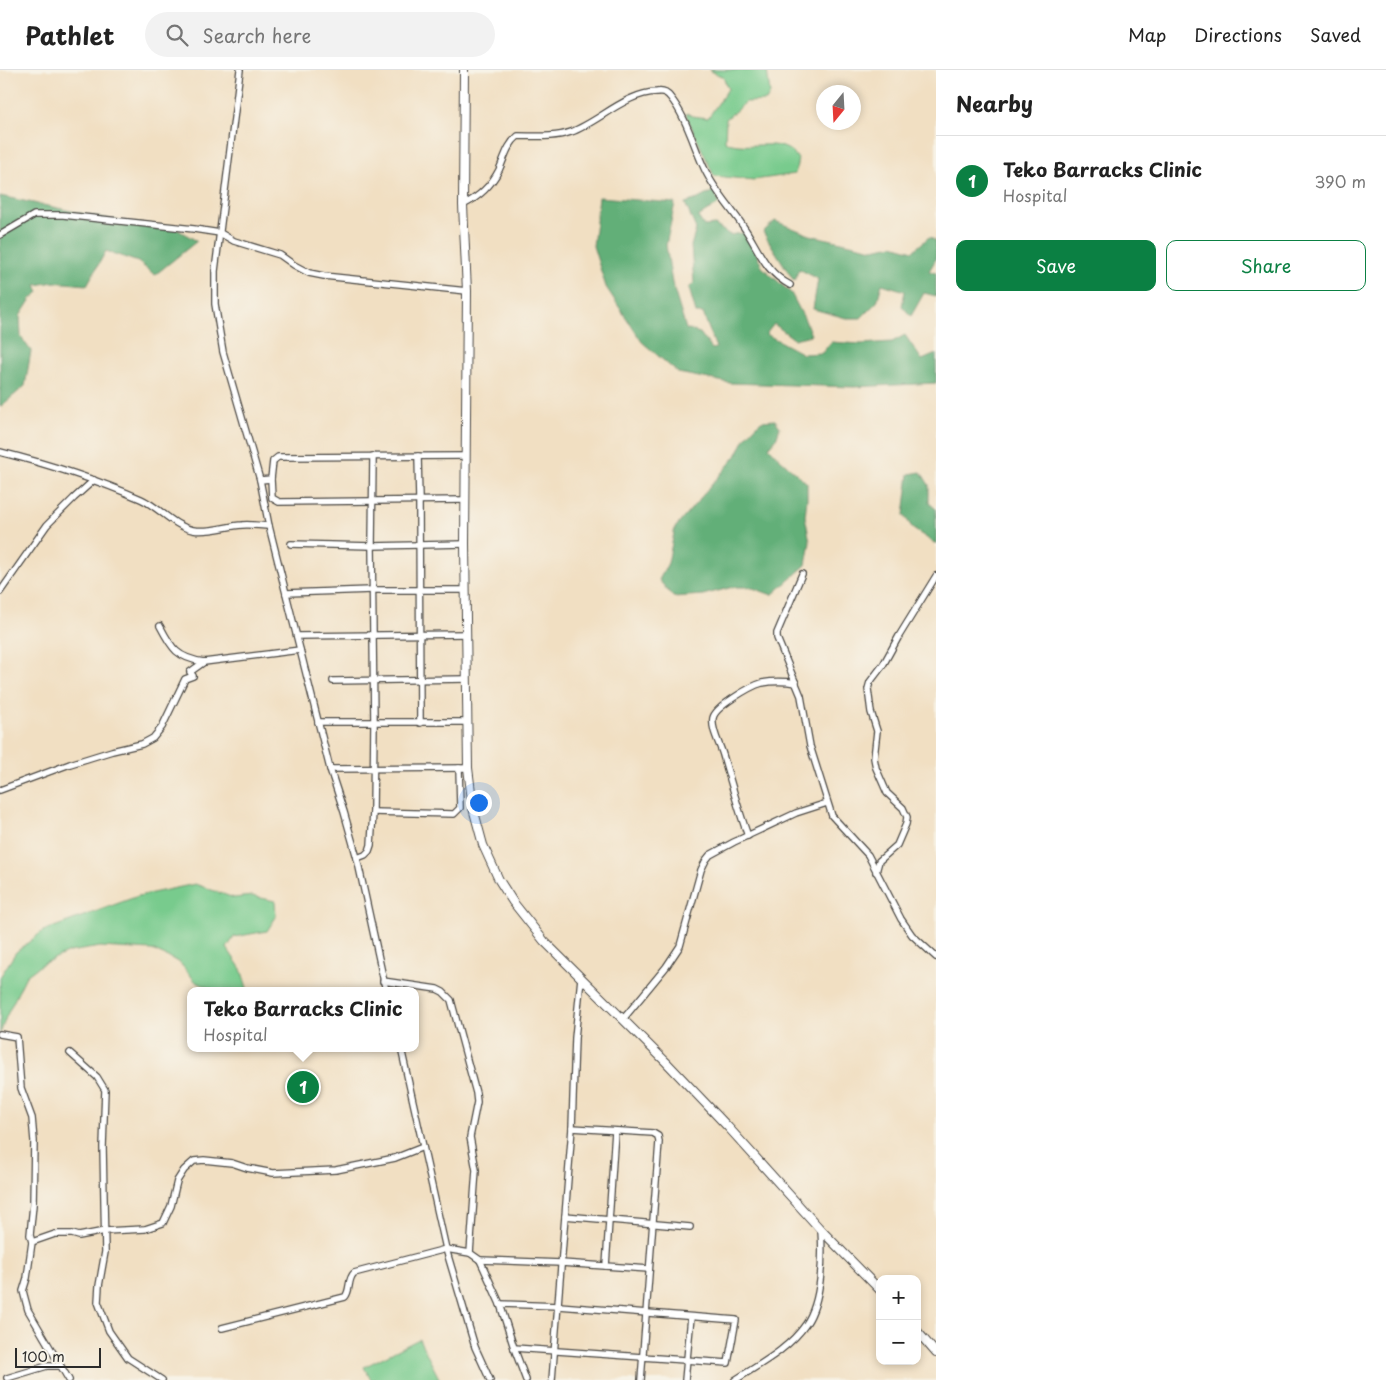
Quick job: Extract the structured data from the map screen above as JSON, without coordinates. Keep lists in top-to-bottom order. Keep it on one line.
{"scale_bar":"100 m","north":"bottom","page":{"header":"Pathlet","search":"Search here","nav":["Map","Directions","Saved"],"heading":"Nearby","list":[{"mark":"1","name":"Teko Barracks Clinic","note":"Hospital","value":"390 m"}],"buttons":["Save","Share"],"popup":["Teko Barracks Clinic","Hospital"],"pins":"1","map_buttons":["+","−"],"scale":"100 m"}}
